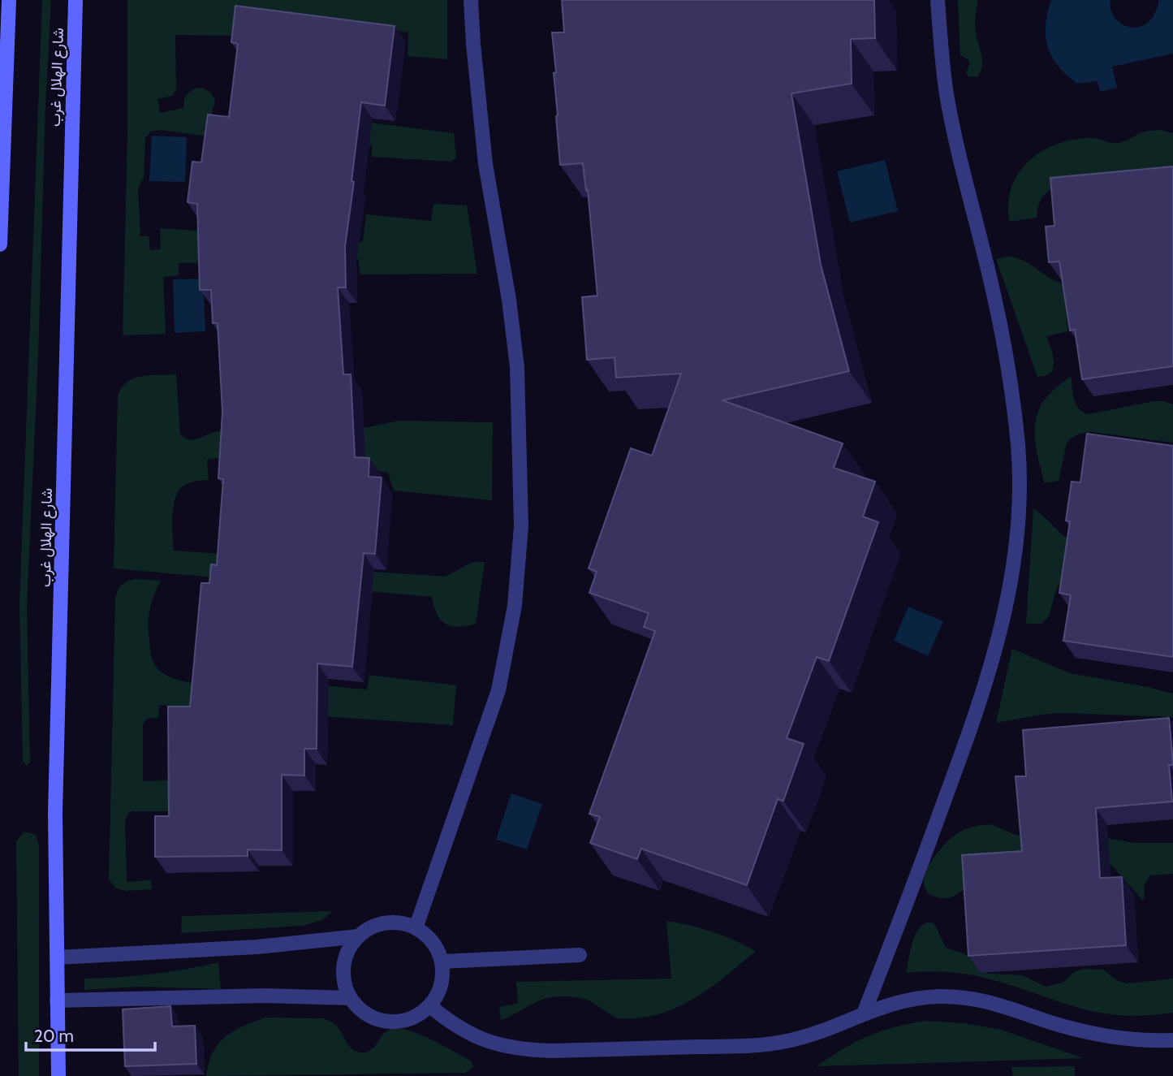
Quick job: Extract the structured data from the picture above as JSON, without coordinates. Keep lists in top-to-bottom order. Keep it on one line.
{"streets":{"main road":["شارع الهلال غرب"]},"scale_bar":"20 m"}
